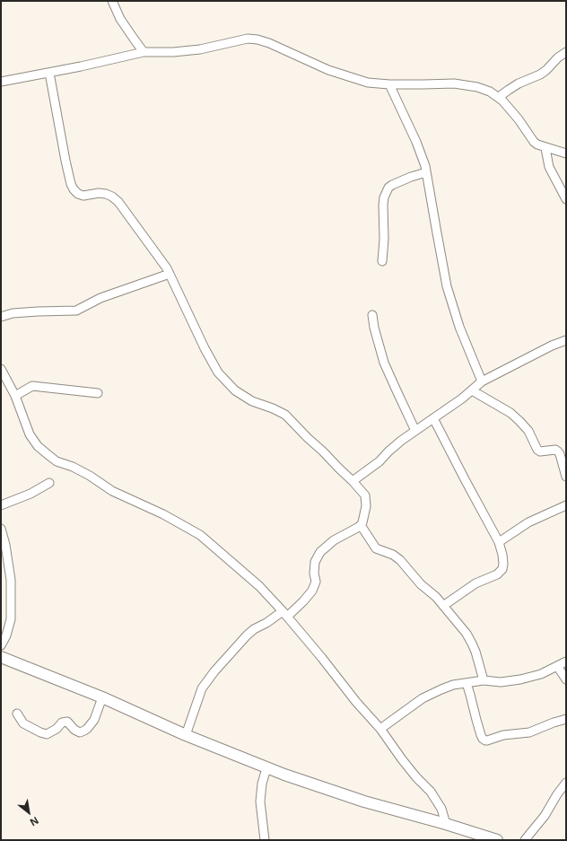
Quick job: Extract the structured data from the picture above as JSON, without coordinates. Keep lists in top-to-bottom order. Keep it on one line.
{"north":"bottom right"}
